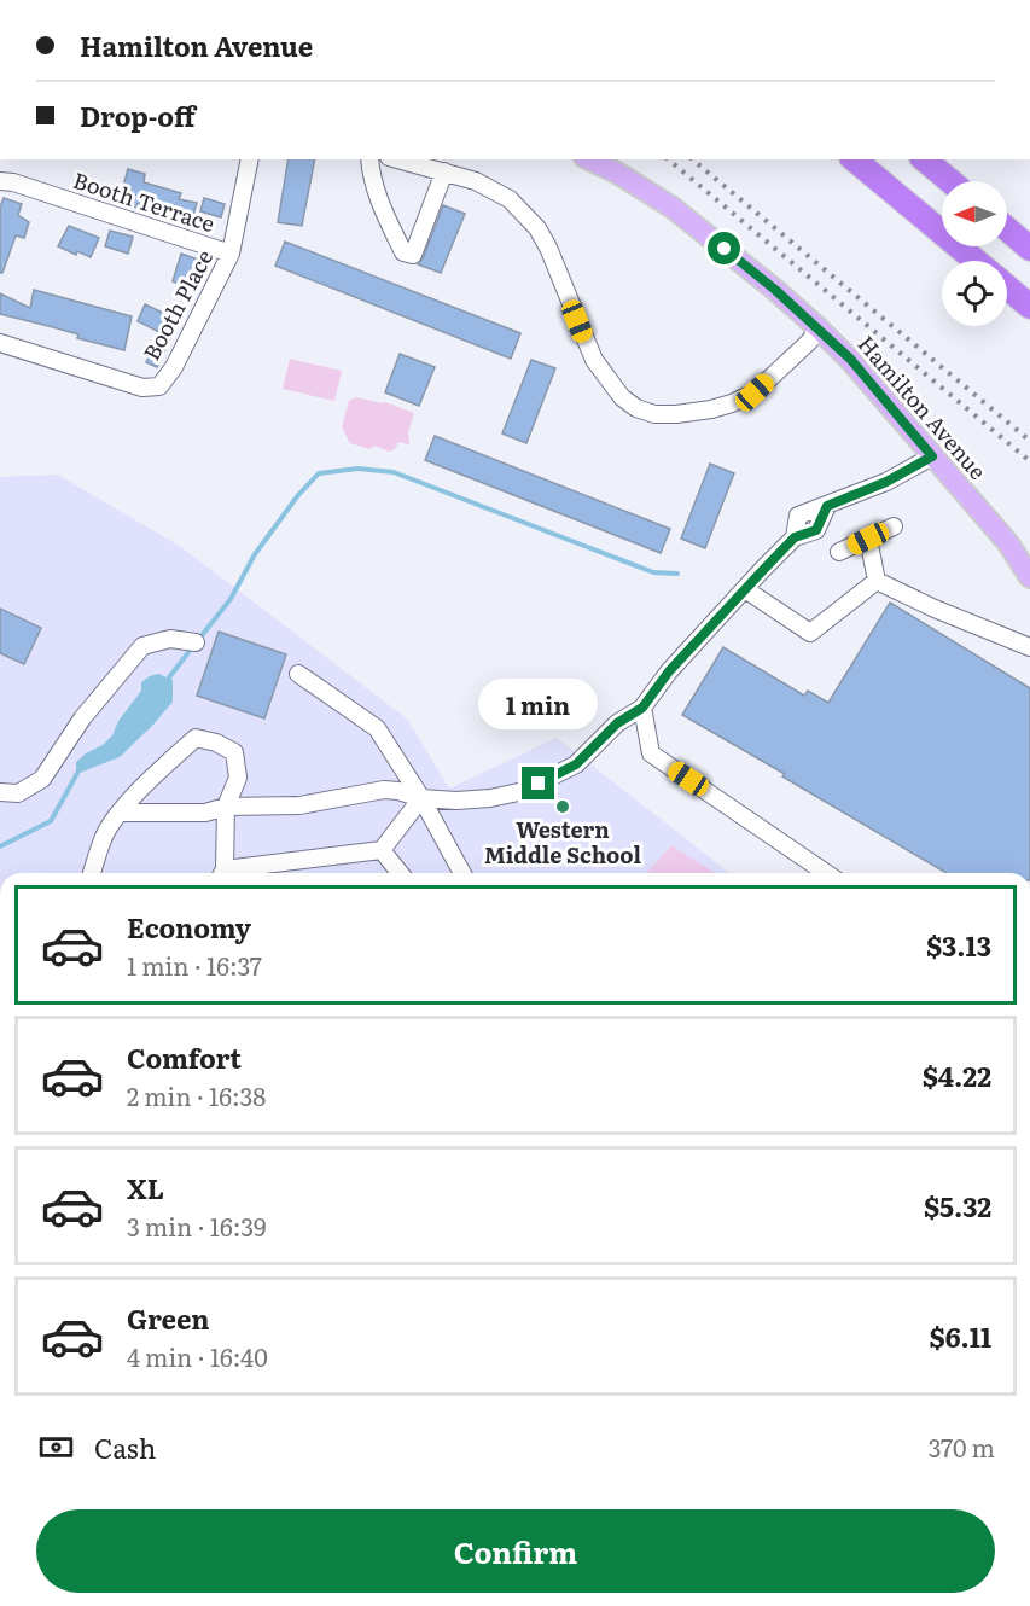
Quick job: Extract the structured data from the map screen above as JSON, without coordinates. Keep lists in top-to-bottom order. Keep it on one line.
{"streets":{"main road":["Hamilton Avenue"],"street":["Booth Terrace","Booth Place"]},"crossings":[["Booth Terrace","Booth Place"]],"places":["Western Middle School"],"north":"left","page":{"banner":["Hamilton Avenue","Drop-off"],"bubble":"1 min","list":[{"name":"Economy","note":"1 min · 16:37","value":"$3.13"},{"name":"Comfort","note":"2 min · 16:38","value":"$4.22"},{"name":"XL","note":"3 min · 16:39","value":"$5.32"},{"name":"Green","note":"4 min · 16:40","value":"$6.11"}],"pay":["Cash","370 m"],"buttons":"Confirm"}}
